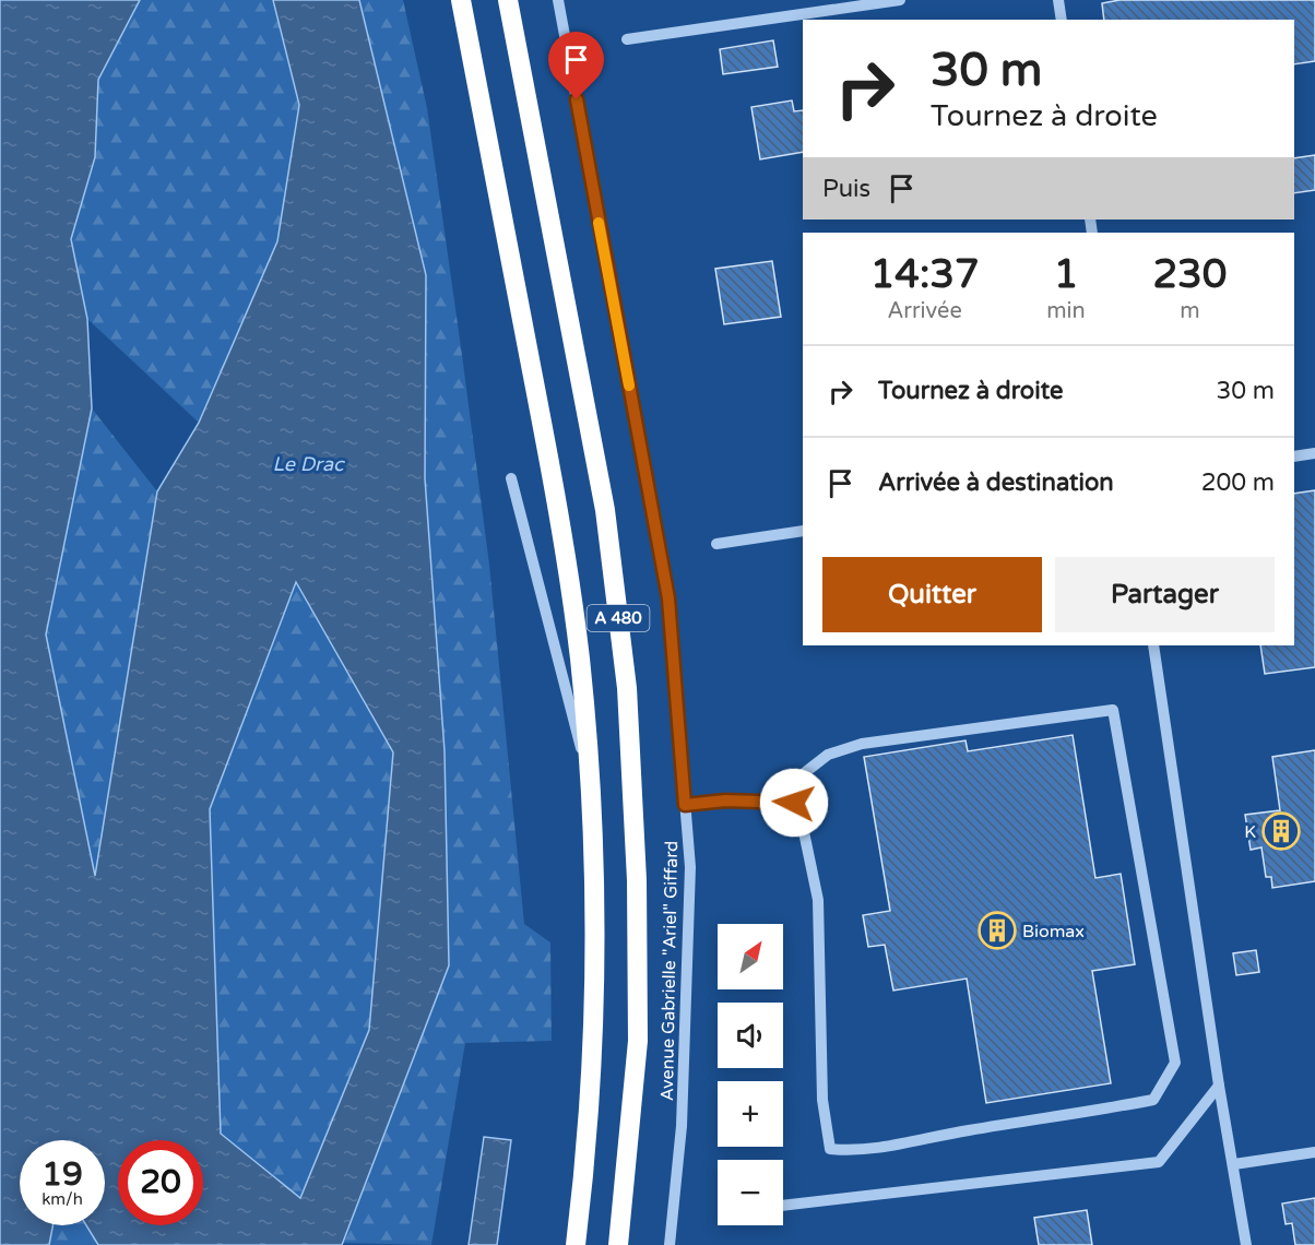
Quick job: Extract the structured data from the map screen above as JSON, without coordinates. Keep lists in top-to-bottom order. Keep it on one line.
{"streets":{"highway":["A 480"],"street":["Avenue Gabrielle \"Ariel\" Giffard"]},"water":["Le Drac"],"places":{"building":["K","Biomax"]},"north":"top right","page":{"turn":["30 m","Tournez à droite"],"then":"Puis","eta":["14:37","Arrivée","1","min","230","m"],"list":[{"name":"Tournez à droite","value":"30 m"},{"name":"Arrivée à destination","value":"200 m"}],"buttons":["Quitter","Partager"],"map_buttons":["+","−"],"speed":"19 km/h","limit":"20"}}
